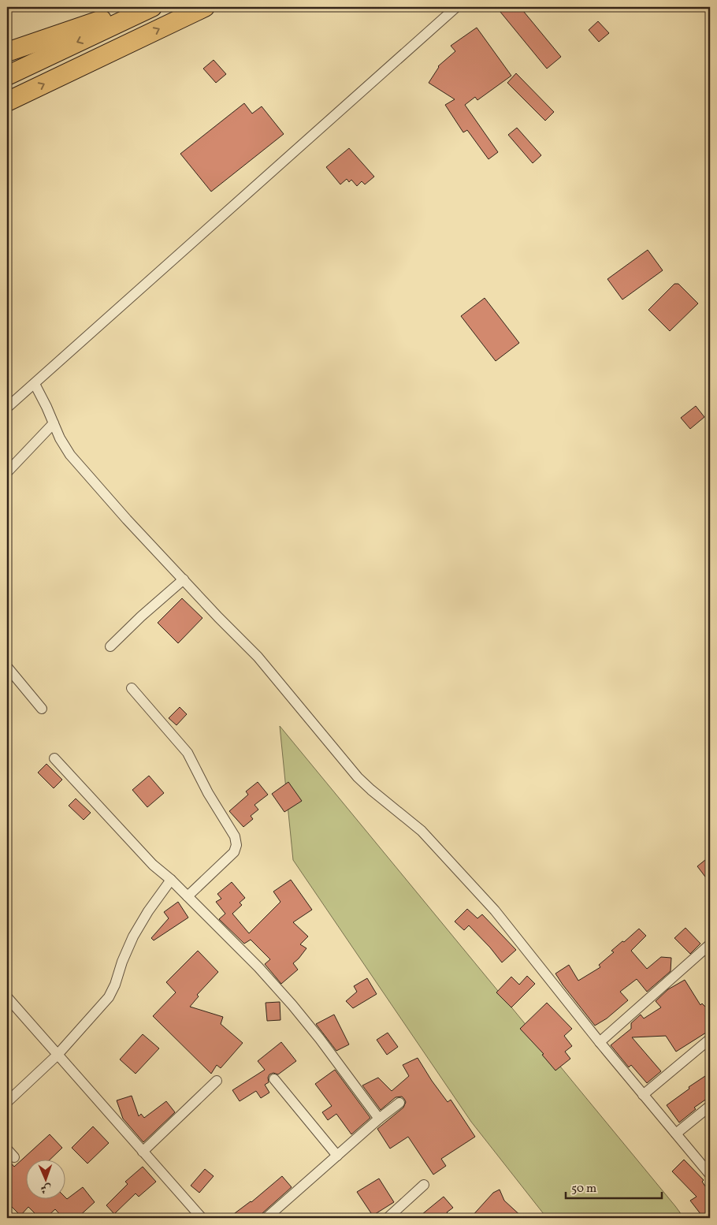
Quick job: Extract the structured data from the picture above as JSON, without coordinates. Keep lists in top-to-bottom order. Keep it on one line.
{"scale_bar":"50 m","north":"bottom"}
